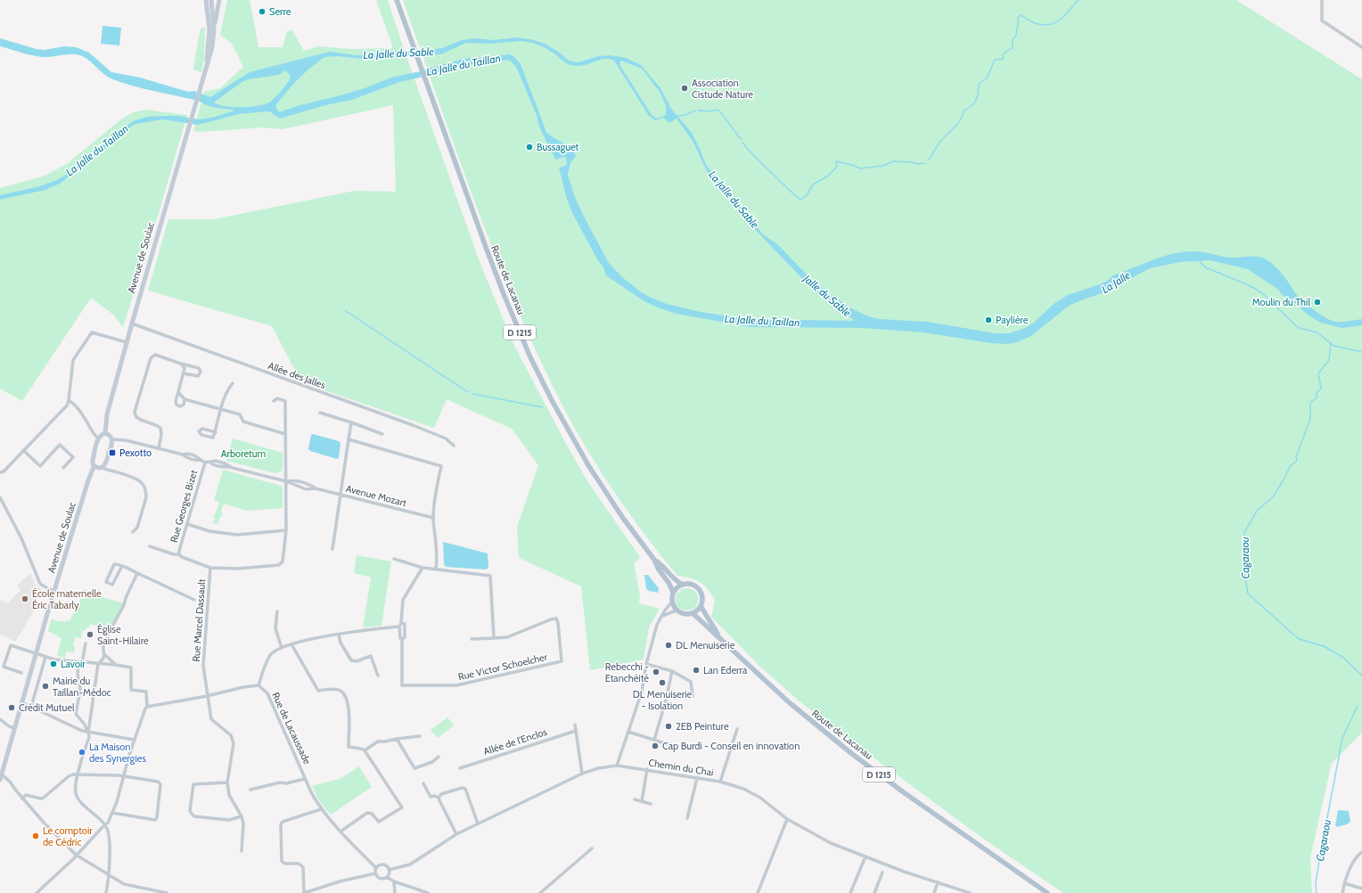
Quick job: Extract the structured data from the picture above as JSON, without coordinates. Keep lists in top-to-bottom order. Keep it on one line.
{"streets":{"main road":["Avenue de Soulac","Route de Lacanau","D 1215"],"street":["Allée des Jalles","Avenue Mozart","Rue Georges Bizet","Rue Marcel Dassault","Rue Victor Schoelcher","Rue de Lacaussade","Allée de l'Enclos","Chemin du Chai"]},"crossings":[["Avenue de Soulac","Allée des Jalles"],["Route de Lacanau","D 1215"],["Avenue Mozart","Rue Georges Bizet"],["Rue de Lacaussade","Chemin du Chai"]],"water":["La Jalle du Sable","La Jalle du Taillan","La Jalle","Jalle du Sable","Cagaraou"],"parks":["Arboretum"],"places":{"other":["Serre","Association Cistude Nature","Bussaguet","Moulin du Thil","Paylière","École maternelle Éric Tabarly","Église Saint-Hilaire","DL Menuiserie","Lavoir","Lan Ederra","Rebecchi - Etanchéité","DL Menuiserie - Isolation","Mairie du Taillan-Médoc","Crédit Mutuel","2EB Peinture","Cap Burdi - Conseil en innovation","La Maison des Synergies","Le comptoir de Cédric"],"transit":["Pexotto"]}}
